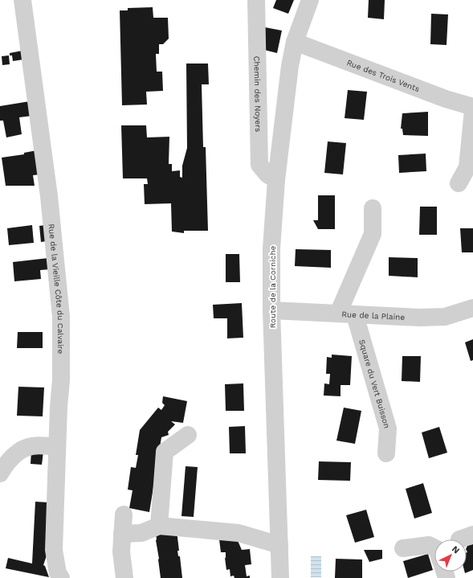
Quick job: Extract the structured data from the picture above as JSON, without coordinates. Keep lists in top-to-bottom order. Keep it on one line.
{"streets":{"street":["Rue des Trois Vents","Chemin des Noyers","Route de la Corniche","Rue de la Vieille Côte du Calvaire","Rue de la Plaine","Square du Vert Buisson"]},"crossings":[["Rue des Trois Vents","Route de la Corniche"],["Chemin des Noyers","Route de la Corniche"],["Route de la Corniche","Rue de la Plaine"],["Rue de la Plaine","Square du Vert Buisson"]],"north":"top right"}
